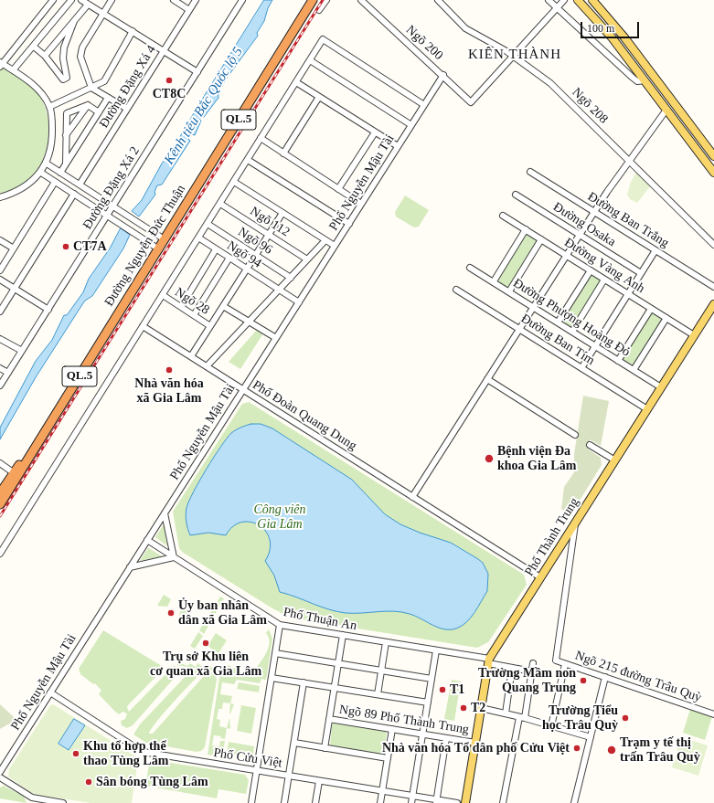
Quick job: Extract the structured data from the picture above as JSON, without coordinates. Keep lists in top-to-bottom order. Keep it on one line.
{"streets":{"highway":["QL.5","Đường Nguyễn Đức Thuận"],"main road":["Phố Thành Trung"],"street":["Ngõ 200","Đường Đặng Xá 4","Ngõ 208","Phố Nguyễn Mậu Tài","Đường Đặng Xá 2","Đường Ban Trắng","Ngõ 112","Đường Osaka","Ngõ 96","Ngõ 94","Đường Vàng Anh","Ngõ 28","Đường Phượng Hoàng Đỏ","Đường Ban Tím","Phố Đoàn Quang Dung","Phố Thuận An","Ngõ 215 đường Trâu Quỳ","Ngõ 89 Phố Thành Trung","Phố Cửu Việt"]},"crossings":[["Ngõ 200","Ngõ 208"],["Ngõ 200","Phố Nguyễn Mậu Tài"],["Phố Nguyễn Mậu Tài","Ngõ 94"],["Phố Nguyễn Mậu Tài","Phố Đoàn Quang Dung"],["Phố Nguyễn Mậu Tài","Phố Thuận An"],["Phố Nguyễn Mậu Tài","Phố Cửu Việt"],["Đường Vàng Anh","Phố Thành Trung"],["Đường Phượng Hoàng Đỏ","Phố Thành Trung"],["Đường Ban Tím","Phố Thành Trung"],["Phố Đoàn Quang Dung","Phố Thành Trung"],["Phố Thành Trung","Phố Thuận An"],["Phố Thành Trung","Ngõ 215 đường Trâu Quỳ"],["Phố Thành Trung","Ngõ 89 Phố Thành Trung"]],"districts":["KIÊN THÀNH"],"water":["Kênh tiêu Bắc Quốc lộ 5"],"parks":["Công viên Gia Lâm"],"places":["CT8C","CT7A","Nhà văn hóa xã Gia Lâm","Bệnh viện Đa khoa Gia Lâm","Ủy ban nhân dân xã Gia Lâm","Trụ sở Khu liên cơ quan xã Gia Lâm","Trường Mầm non Quang Trung","T1","T2","Trường Tiểu học Trâu Quỳ","Nhà văn hóa Tổ dân phố Cửu Việt","Trạm y tế thị trấn Trâu Quỳ","Khu tổ hợp thể thao Tùng Lâm","Sân bóng Tùng Lâm"],"scale_bar":"100 m"}
